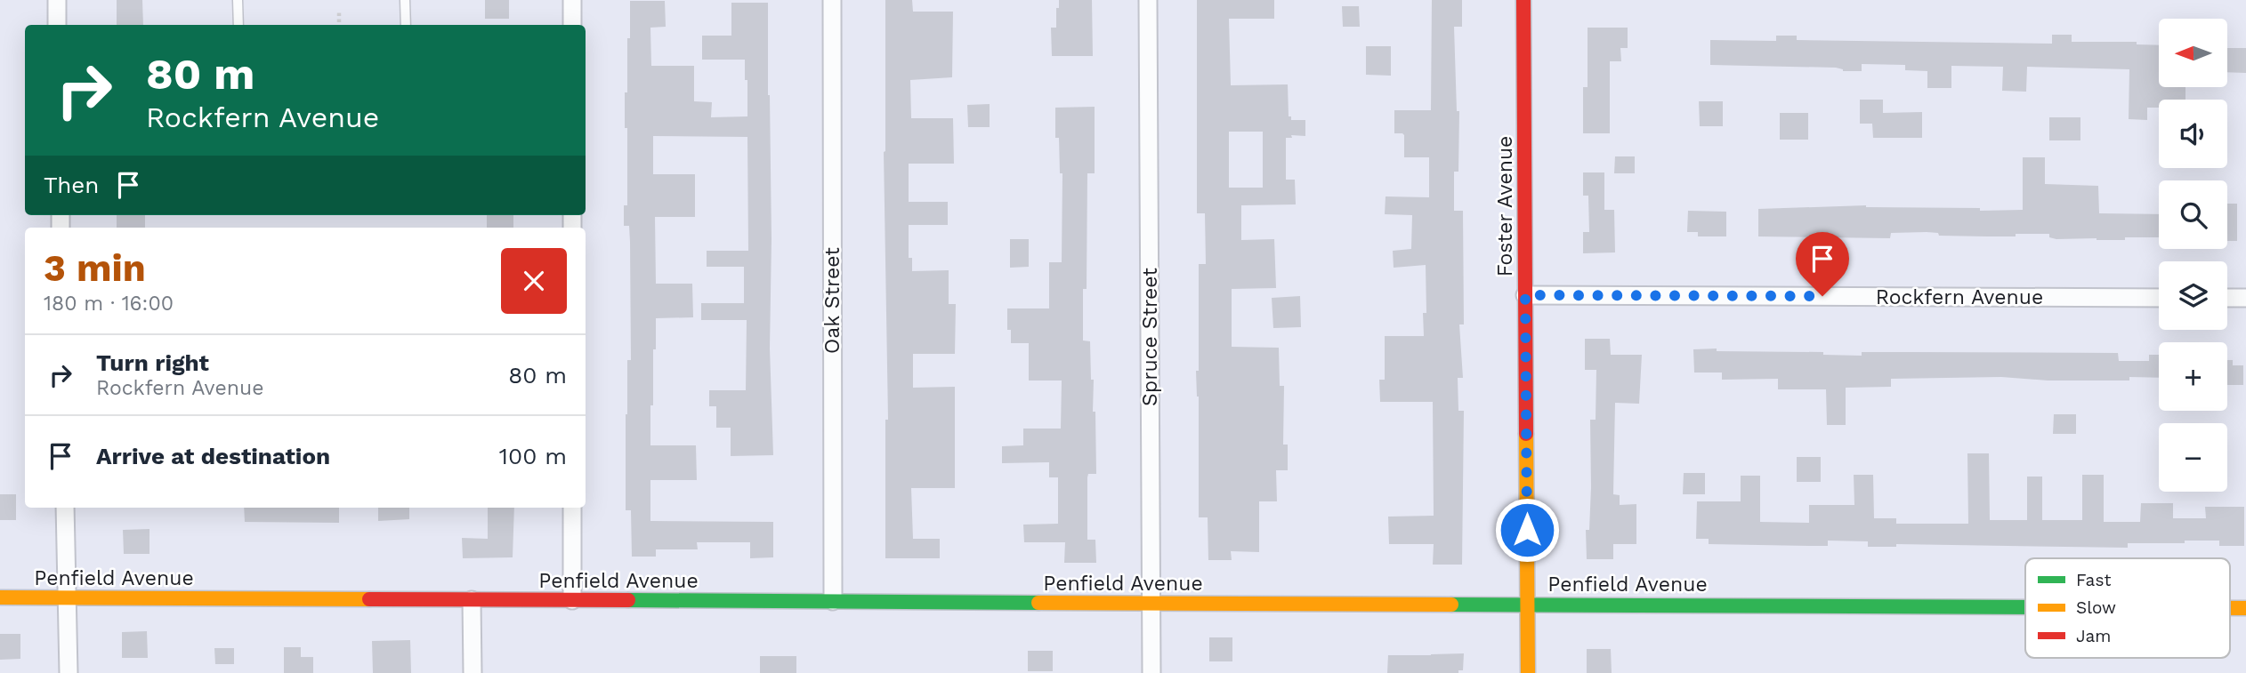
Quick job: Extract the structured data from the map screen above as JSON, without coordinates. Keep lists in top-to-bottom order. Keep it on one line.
{"streets":{"street":["Foster Avenue","Rockfern Avenue","Oak Street","Spruce Street","Penfield Avenue"]},"crossings":[["Foster Avenue","Rockfern Avenue"],["Foster Avenue","Penfield Avenue"],["Oak Street","Penfield Avenue"],["Spruce Street","Penfield Avenue"]],"legend":["Fast","Slow","Jam"],"north":"left","page":{"map_buttons":["+","−"],"turn":["80 m","Rockfern Avenue"],"then":"Then","heading":["3 min","180 m · 16:00"],"list":[{"name":"Turn right","note":"Rockfern Avenue","value":"80 m"},{"name":"Arrive at destination","value":"100 m"}]}}
